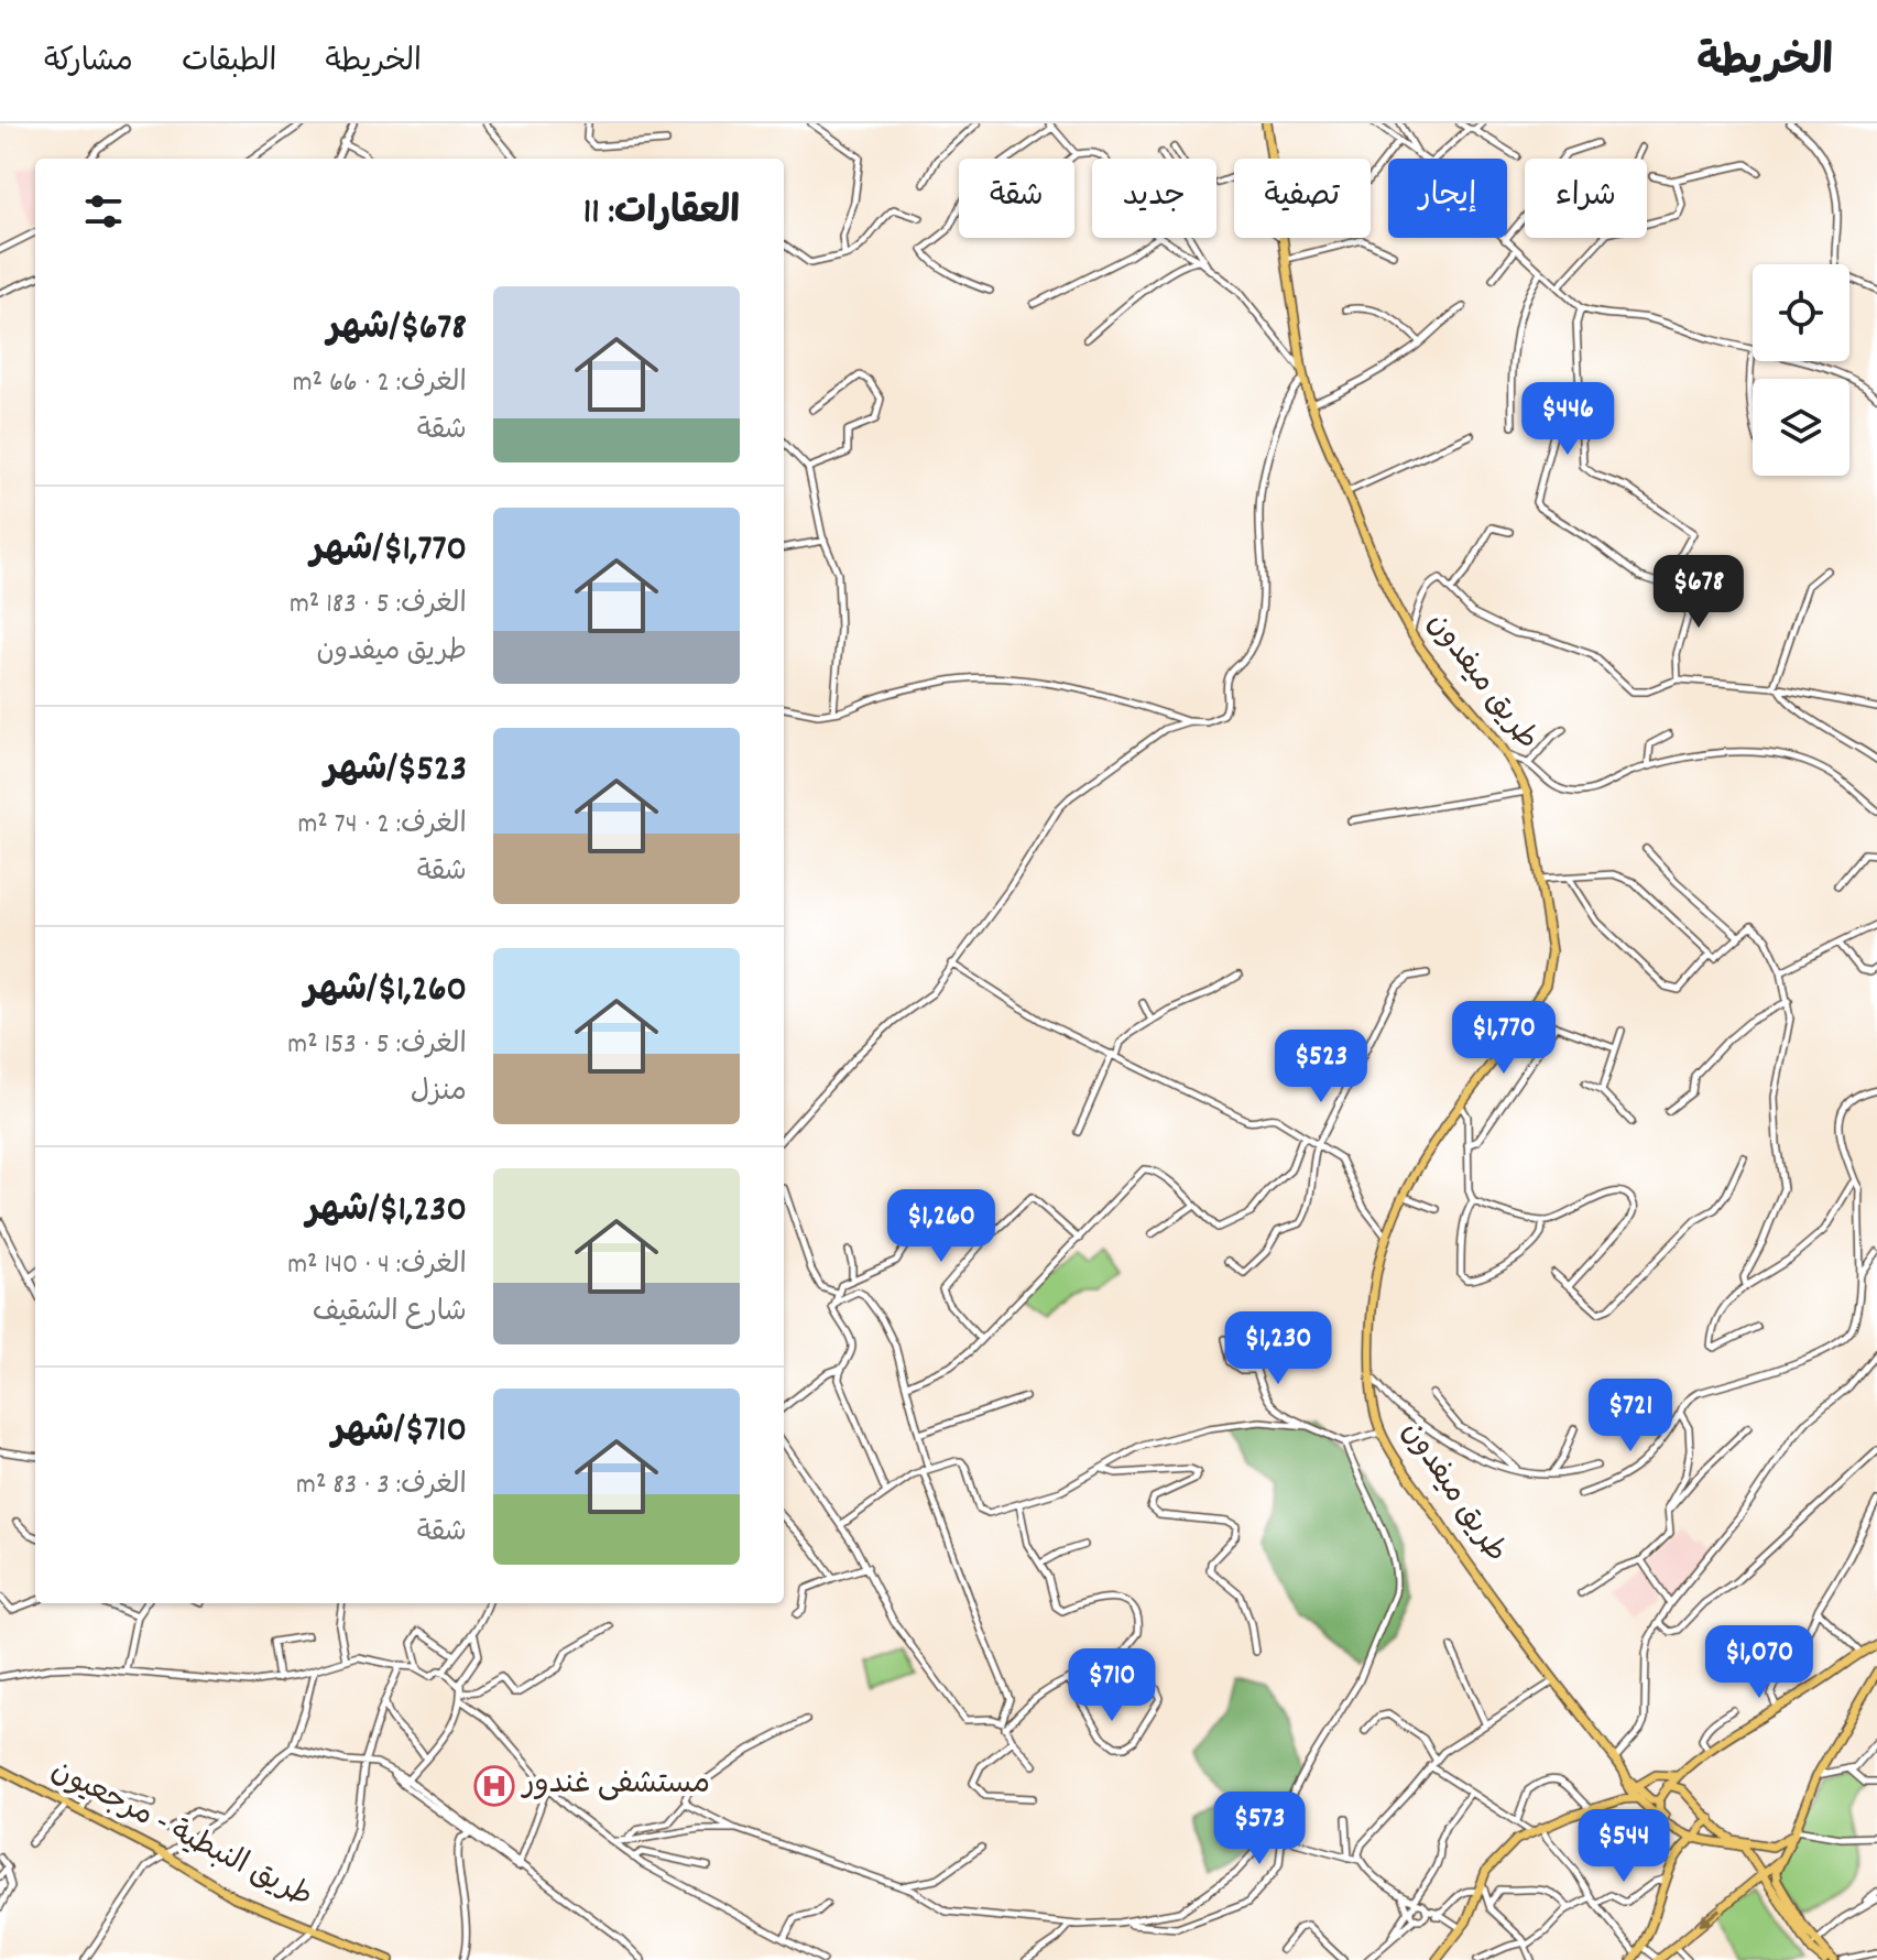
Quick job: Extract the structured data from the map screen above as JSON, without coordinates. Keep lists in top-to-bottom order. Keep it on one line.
{"streets":{"main road":["طريق ميفدون","طريق النبطية - مرجعيون"]},"places":{"hospital":["مستشفى غندور"]},"page":{"header":"الخريطة","nav":["الخريطة","الطبقات","مشاركة"],"chip":["شراء","إيجار","تصفية","جديد","شقة"],"heading":"العقارات: 11","list":[{"name":"$678/شهر","note":"الغرف: 2 · 66 m² · شقة"},{"name":"$1,770/شهر","note":"الغرف: 5 · 183 m² · طريق ميفدون"},{"name":"$523/شهر","note":"الغرف: 2 · 74 m² · شقة"},{"name":"$1,260/شهر","note":"الغرف: 5 · 153 m² · منزل"},{"name":"$1,230/شهر","note":"الغرف: 4 · 140 m² · شارع الشقيف"},{"name":"$710/شهر","note":"الغرف: 3 · 83 m² · شقة"}],"price":["$446","$678","$1,770","$523","$1,260","$1,230","$721","$1,070","$710","$573","$544"]}}
